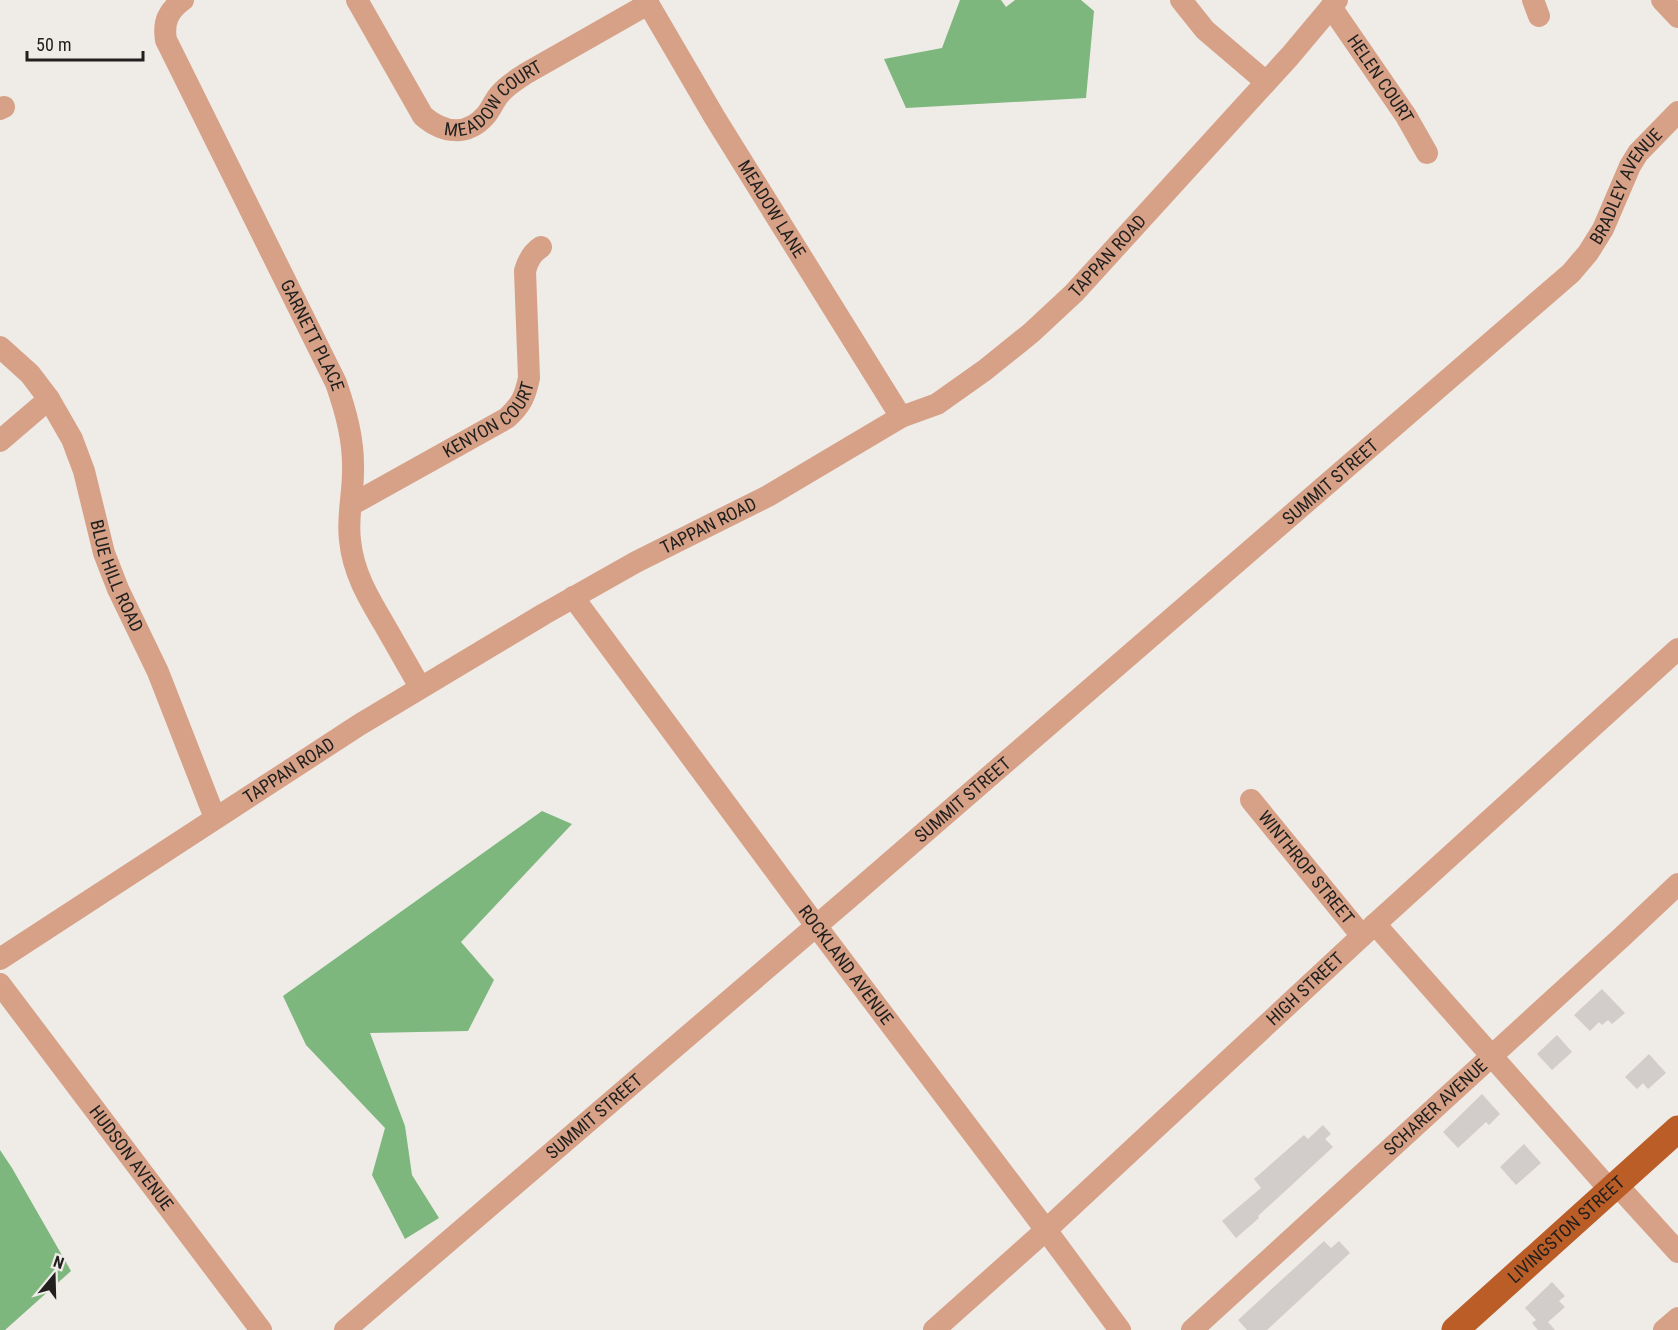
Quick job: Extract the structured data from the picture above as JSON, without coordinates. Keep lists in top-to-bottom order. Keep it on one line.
{"streets":{"main road":["LIVINGSTON STREET"],"street":["HELEN COURT","MEADOW COURT","BRADLEY AVENUE","MEADOW LANE","TAPPAN ROAD","GARNETT PLACE","KENYON COURT","SUMMIT STREET","BLUE HILL ROAD","WINTHROP STREET","ROCKLAND AVENUE","HIGH STREET","SCHARER AVENUE","HUDSON AVENUE"]},"crossings":[["HELEN COURT","TAPPAN ROAD"],["MEADOW COURT","MEADOW LANE"],["BRADLEY AVENUE","SUMMIT STREET"],["MEADOW LANE","TAPPAN ROAD"],["TAPPAN ROAD","GARNETT PLACE"],["TAPPAN ROAD","BLUE HILL ROAD"],["TAPPAN ROAD","ROCKLAND AVENUE"],["GARNETT PLACE","KENYON COURT"],["SUMMIT STREET","ROCKLAND AVENUE"],["WINTHROP STREET","HIGH STREET"],["WINTHROP STREET","SCHARER AVENUE"],["WINTHROP STREET","LIVINGSTON STREET"],["ROCKLAND AVENUE","HIGH STREET"]],"scale_bar":"50 m","north":"top"}
